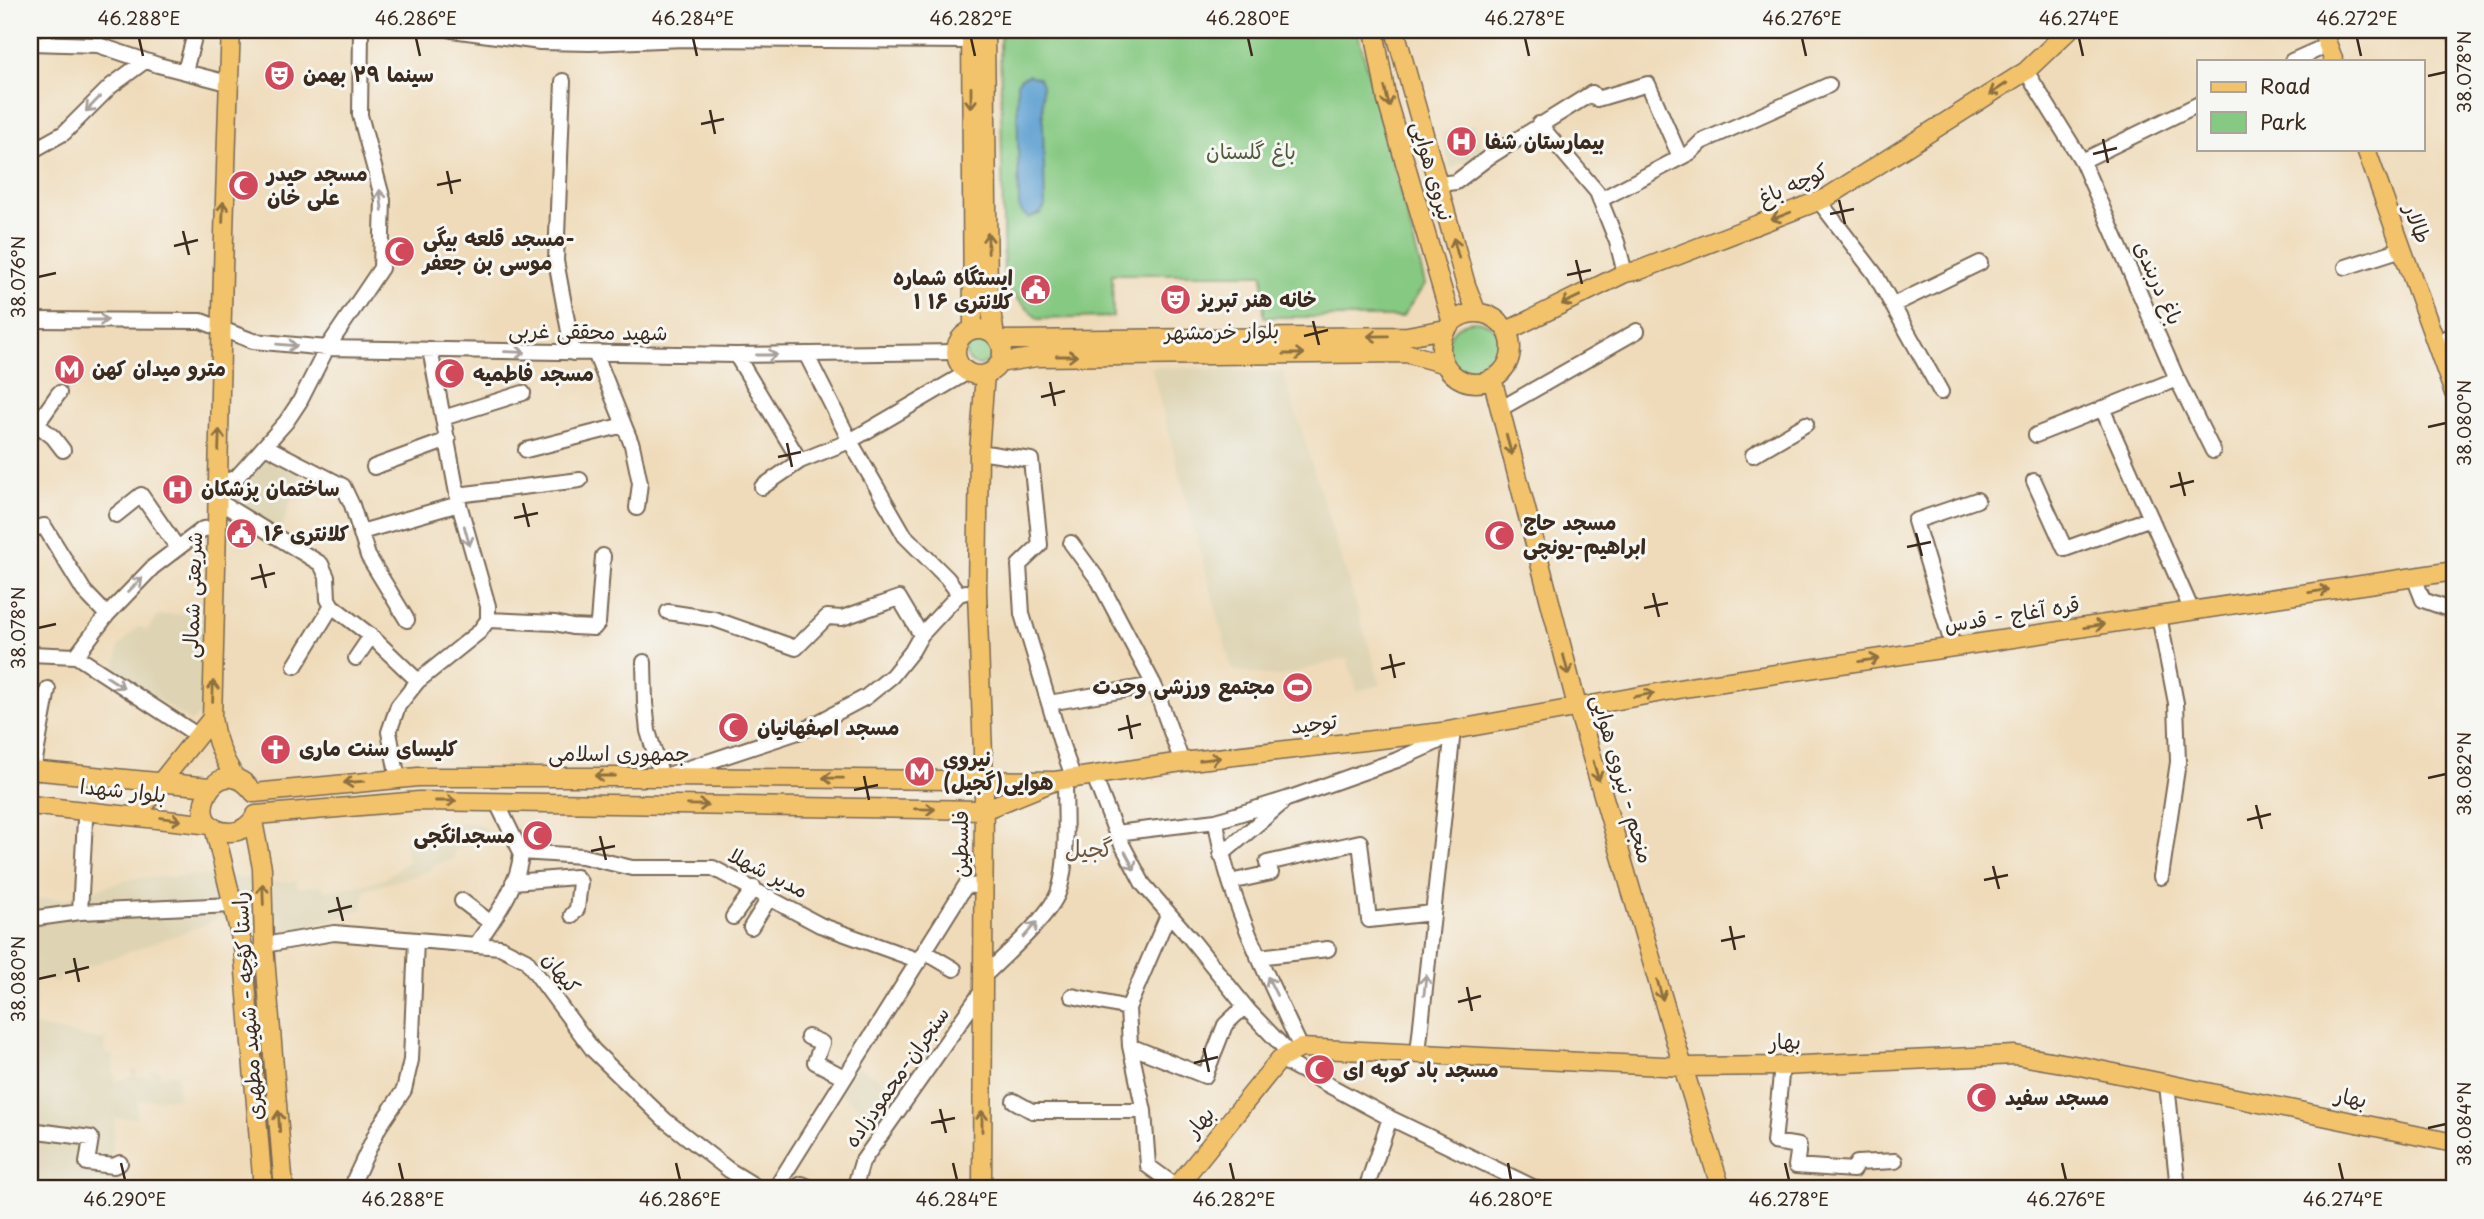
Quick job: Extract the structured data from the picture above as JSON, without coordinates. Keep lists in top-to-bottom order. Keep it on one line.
{"streets":{"main road":["نیروی هوایی","کوچه باغ","طالار","بلوار خرمشهر","شریعتی شمالی","قره آغاج - قدس","توحید","جمهوری اسلامی","منجم - نیروی هوایی","بلوار شهدا","فلسطین","راستا کؤچه - شهید مطهری","بهار"],"street":["باغ دربندی","شهید محققی غربی","مدیر شهلا","کیهان","سنجران-محمودزاده"]},"crossings":[["نیروی هوایی","کوچه باغ"],["نیروی هوایی","بلوار خرمشهر"],["نیروی هوایی","منجم - نیروی هوایی"],["کوچه باغ","باغ دربندی"],["کوچه باغ","بلوار خرمشهر"],["کوچه باغ","منجم - نیروی هوایی"],["شهید محققی غربی","بلوار خرمشهر"],["شهید محققی غربی","شریعتی شمالی"],["شهید محققی غربی","فلسطین"],["بلوار خرمشهر","منجم - نیروی هوایی"],["بلوار خرمشهر","فلسطین"],["شریعتی شمالی","جمهوری اسلامی"],["قره آغاج - قدس","توحید"],["قره آغاج - قدس","منجم - نیروی هوایی"],["توحید","جمهوری اسلامی"],["توحید","منجم - نیروی هوایی"],["توحید","سنجران-محمودزاده"],["جمهوری اسلامی","فلسطین"],["جمهوری اسلامی","سنجران-محمودزاده"],["منجم - نیروی هوایی","بهار"],["بلوار شهدا","راستا کؤچه - شهید مطهری"],["فلسطین","سنجران-محمودزاده"],["کیهان","راستا کؤچه - شهید مطهری"]],"one_way":["کوچه باغ","شریعتی شمالی","قره آغاج - قدس","توحید","منجم - نیروی هوایی"],"districts":["گجیل"],"parks":["باغ گلستان"],"places":{"theatre":["سینما ۲۹ بهمن","خانه هنر تبریز"],"hospital":["بیمارستان شفا","ساختمان پزشکان"],"mosque":["مسجد حیدر علی خان","مسجد قلعه بیگی- موسی بن جعفر","مسجد فاطمیه","مسجد حاج ابراهیم-یونچی","مسجد اصفهانیان","مسجدانگجی","مسجد باد کوبه ای","مسجد سفید"],"public building":["ایستگاه شماره ۱ کلانتری ۱۶","کلانتری ۱۶"],"metro station":["مترو میدان کهن","نیروی هوایی(گجیل)"],"sports":["مجتمع ورزشی وحدت"],"church":["کلیسای سنت ماری"]},"legend":["Road","Park"],"coordinates":["46.288°E","46.286°E","46.284°E","46.282°E","46.280°E","46.278°E","46.276°E","46.274°E","46.272°E","38.078°N","38.076°N","38.080°N","38.082°N","38.084°N","46.290°E"]}
